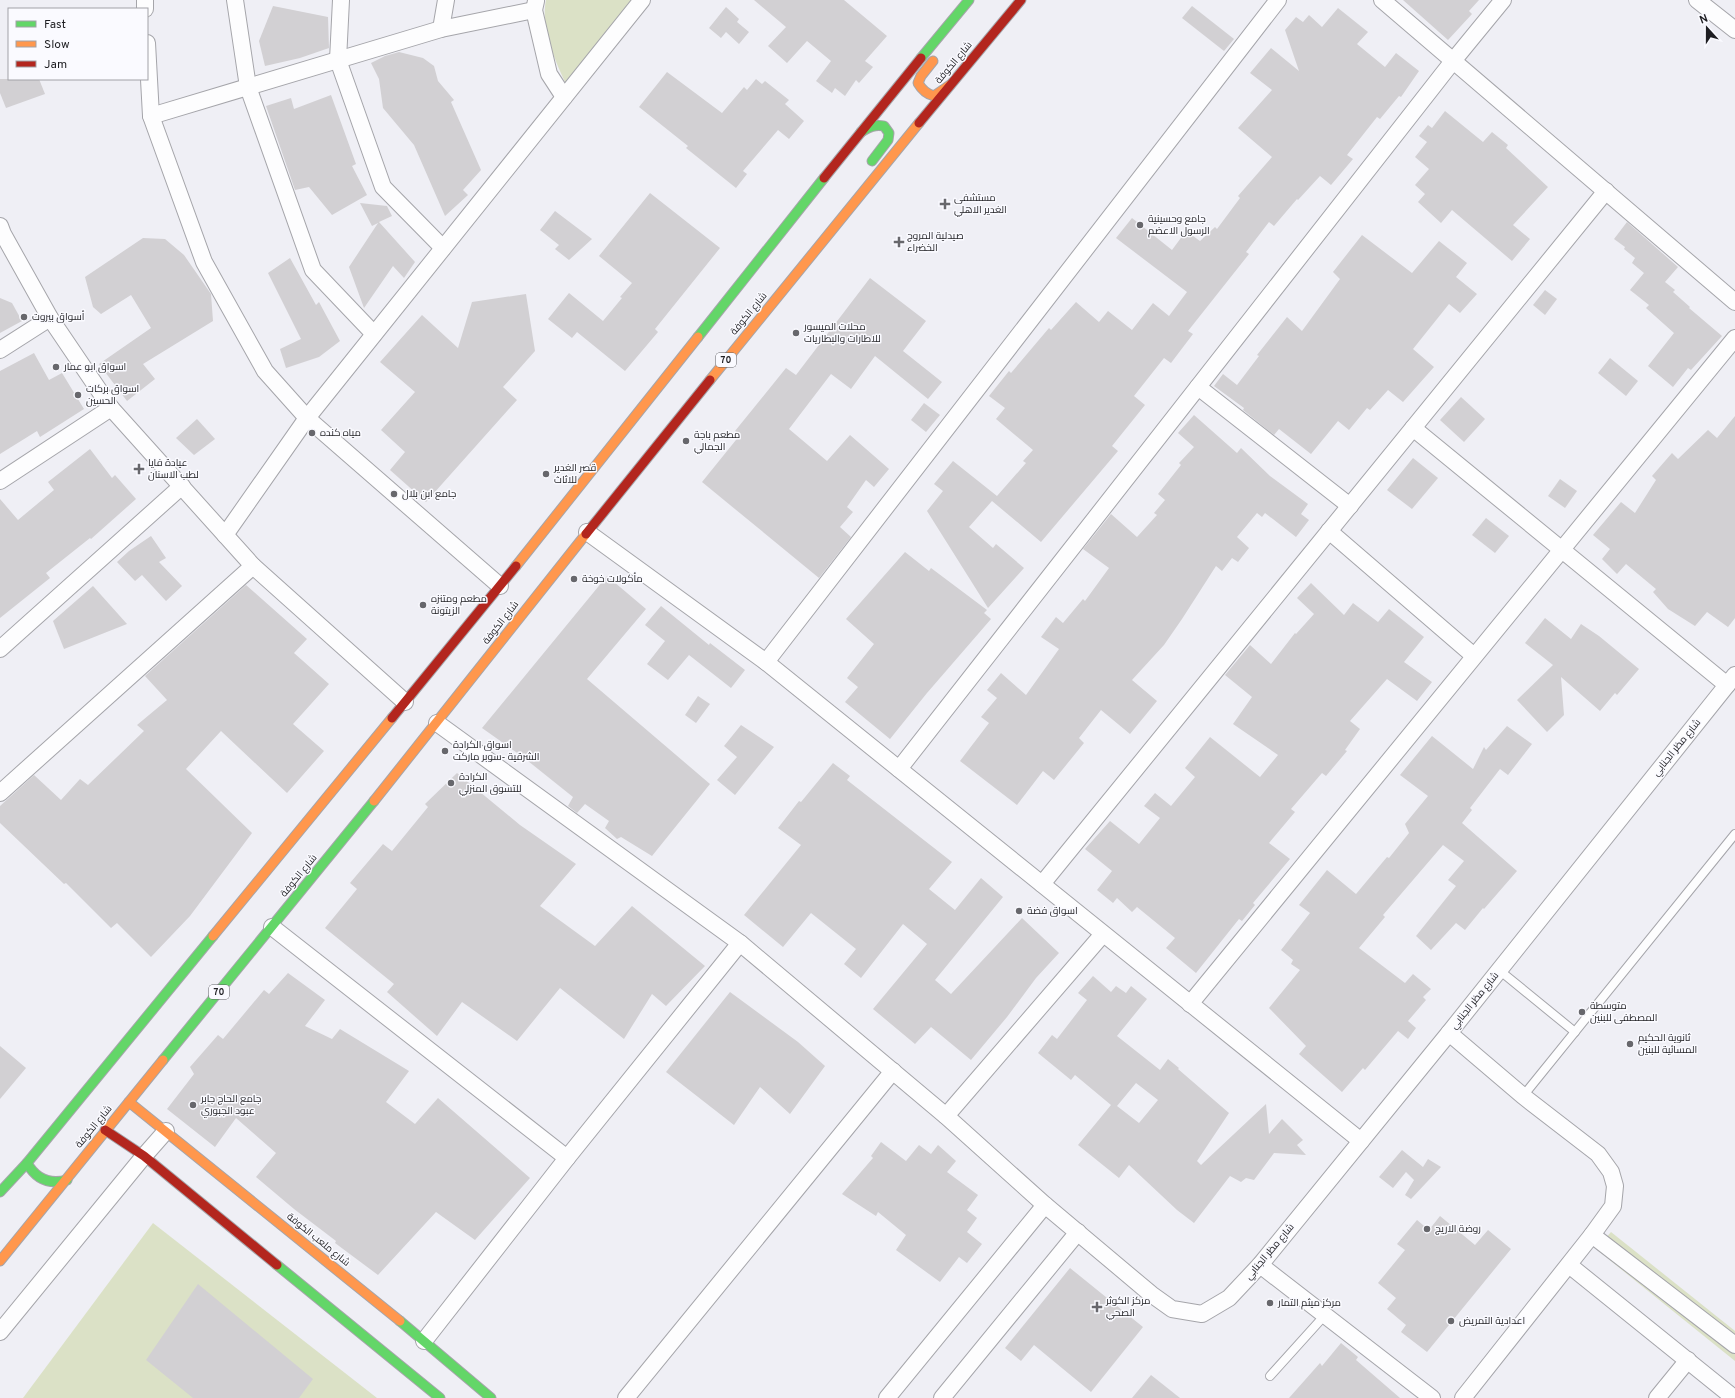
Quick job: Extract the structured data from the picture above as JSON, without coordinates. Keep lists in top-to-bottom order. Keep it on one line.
{"streets":{"main road":["شارع الكوفة","70","شارع ملعب الكوفة"],"street":["شارع مظر الجنابي"]},"crossings":[["شارع الكوفة","شارع ملعب الكوفة"]],"places":{"health":["مستشفى الغدير الاهلي","صيدلية المروج الخضراء","عيادة فايا لطب الاسنان","مركز الكوثر الصحي"],"other":["جامع وحسينية الرسول الاعضم","أسواق بيروت","محلات الميسور للاطارات والبطاريات","اسواق ابو عمار","اسواق بركات الحسين","مياه كنده","مطعم باجة الجمالي","قصر الغدير للاثاث","جامع ابن بلال","مأكولات خوخة","مطعم ومتنزه الزيتونة","اسواق الكرادة الشرقية -سوبر ماركت","الكرادة للتسوق المنزلي","اسواق فضة","متوسطة المصطفى للبنين","ثانوية الحكيم المسائية للبنين","جامع الحاج جابر عبود الجبوري","روضة الاريج","مركز ميثم التمار","اعدادية التمريض"]},"legend":["Fast","Slow","Jam"],"north":"top"}
